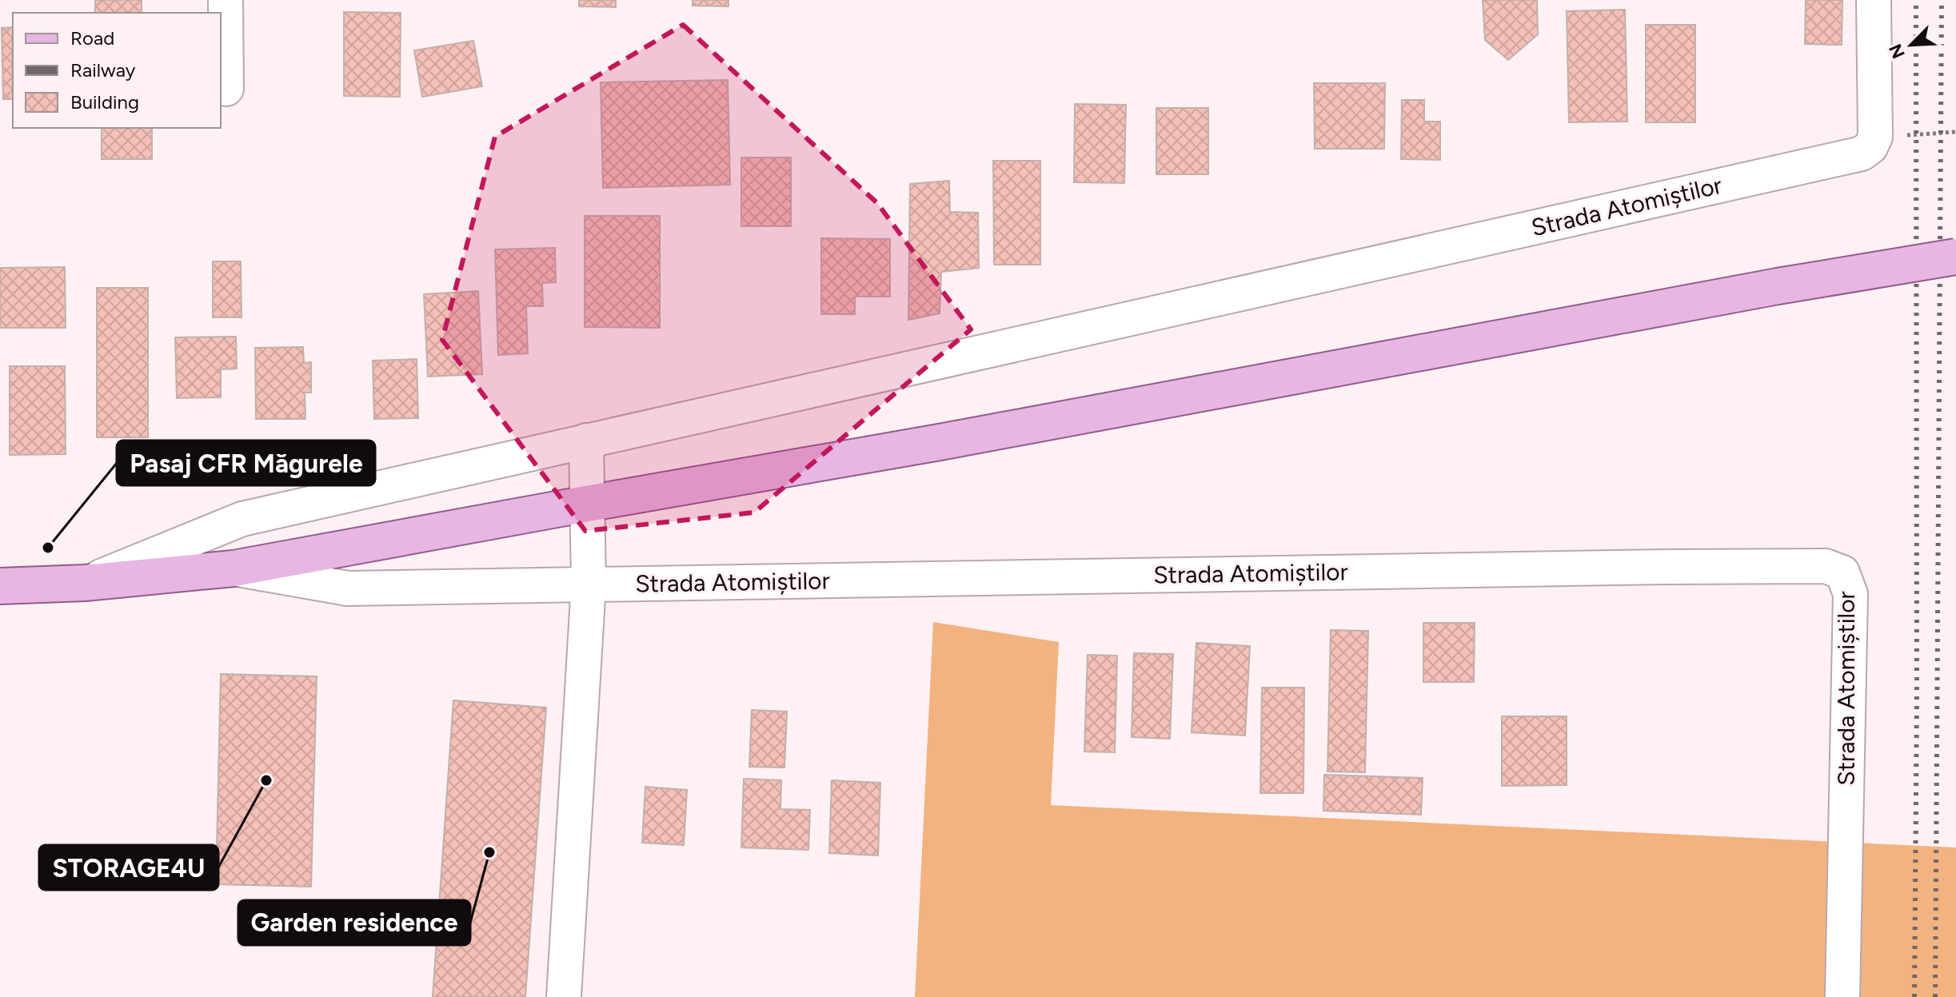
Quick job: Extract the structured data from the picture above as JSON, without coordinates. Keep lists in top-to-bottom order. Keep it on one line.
{"streets":{"main road":["Strada Atomiștilor"]},"places":["Pasaj CFR Măgurele","STORAGE4U","Garden residence"],"legend":["Road","Railway","Building"],"north":"bottom left"}
